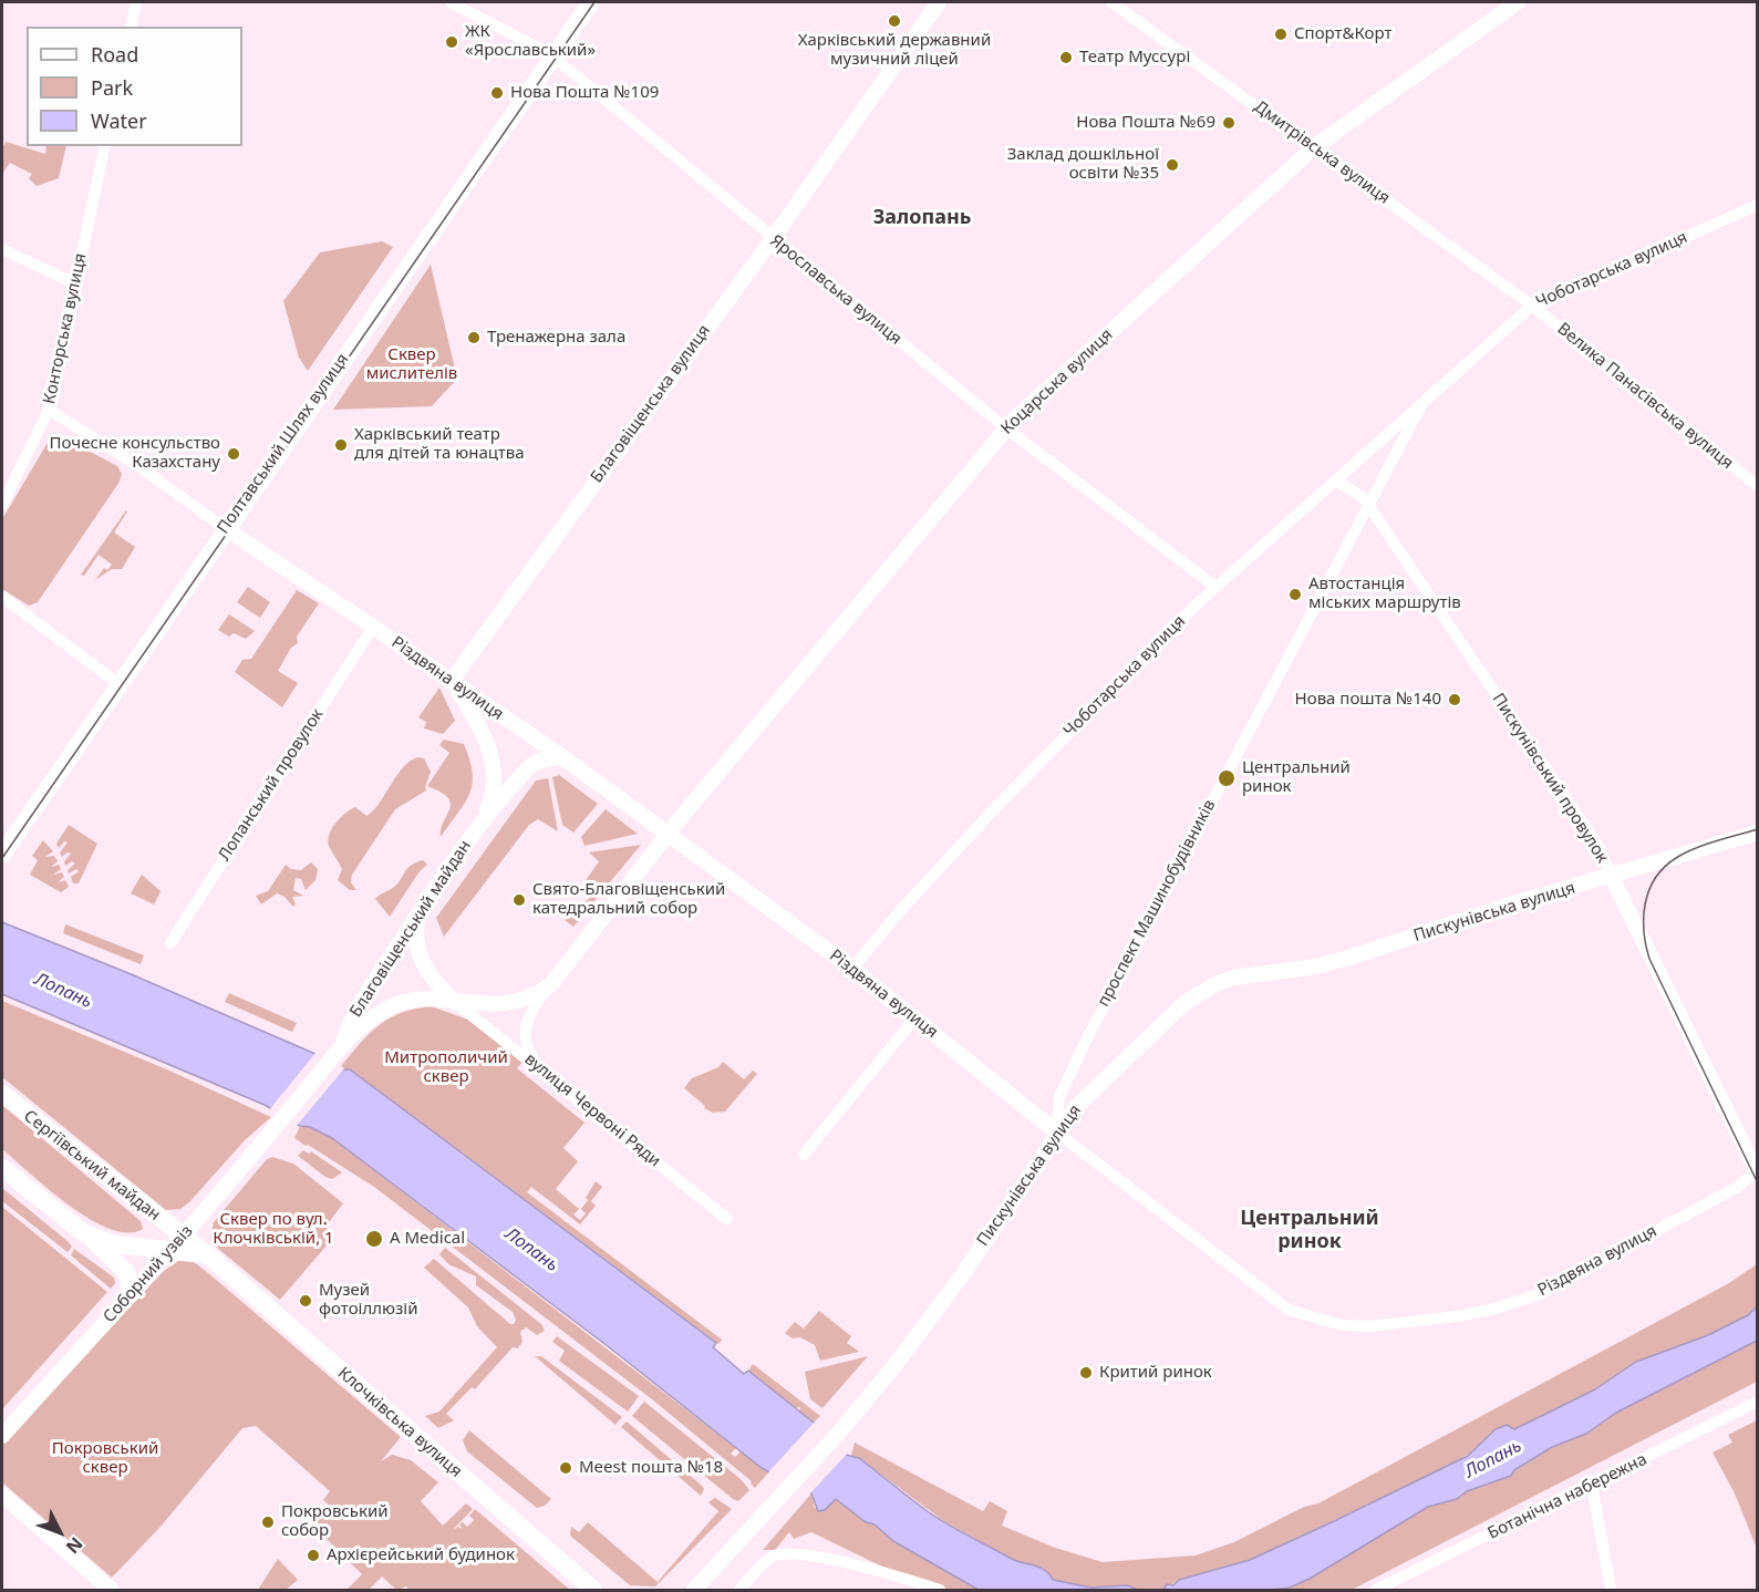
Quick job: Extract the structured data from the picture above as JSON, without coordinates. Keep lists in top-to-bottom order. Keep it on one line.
{"streets":{"main road":["Полтавський Шлях вулиця","Сергіївський майдан","Клочківська вулиця"],"street":["Дмитрівська вулиця","Чоботарська вулиця","Ярославська вулиця","Конторська вулиця","Коцарська вулиця","Велика Панасівська вулиця","Благовіщенська вулиця","Різдвяна вулиця","Пискунівський провулок","Лопанський провулок","проспект Машинобудівників","Пискунівська вулиця","Благовіщенський майдан","вулиця Червоні Ряди","Соборний узвіз","Ботанічна набережна"]},"crossings":[["Дмитрівська вулиця","Чоботарська вулиця"],["Дмитрівська вулиця","Коцарська вулиця"],["Дмитрівська вулиця","Велика Панасівська вулиця"],["Чоботарська вулиця","Ярославська вулиця"],["Чоботарська вулиця","Велика Панасівська вулиця"],["Чоботарська вулиця","Різдвяна вулиця"],["Чоботарська вулиця","Пискунівський провулок"],["Чоботарська вулиця","проспект Машинобудівників"],["Ярославська вулиця","Коцарська вулиця"],["Ярославська вулиця","Благовіщенська вулиця"],["Ярославська вулиця","Полтавський Шлях вулиця"],["Конторська вулиця","Різдвяна вулиця"],["Коцарська вулиця","Різдвяна вулиця"],["Коцарська вулиця","Благовіщенський майдан"],["Благовіщенська вулиця","Різдвяна вулиця"],["Полтавський Шлях вулиця","Різдвяна вулиця"],["Різдвяна вулиця","Пискунівський провулок"],["Різдвяна вулиця","Лопанський провулок"],["Різдвяна вулиця","проспект Машинобудівників"],["Різдвяна вулиця","Пискунівська вулиця"],["Різдвяна вулиця","Благовіщенський майдан"],["Пискунівський провулок","проспект Машинобудівників"],["Пискунівський провулок","Пискунівська вулиця"],["проспект Машинобудівників","Пискунівська вулиця"],["Благовіщенський майдан","вулиця Червоні Ряди"],["Благовіщенський майдан","Соборний узвіз"],["Сергіївський майдан","Соборний узвіз"],["Сергіївський майдан","Клочківська вулиця"],["Соборний узвіз","Клочківська вулиця"]],"districts":["Залопань","Центральний ринок"],"water":["Лопань"],"parks":["Сквер мислителів","Митрополичий сквер","Сквер по вул. Клочківській, 1","Покровський сквер"],"places":["Харківський державний музичний ліцей","Спорт&Корт","ЖК «Ярославський»","Театр Муссурі","Нова Пошта №109","Нова Пошта №69","Заклад дошкільної освіти №35","Тренажерна зала","Харківський театр для дітей та юнацтва","Почесне консульство Казахстану","Автостанція міських маршрутів","Нова пошта №140","Центральний ринок","Свято-Благовіщенський катедральний собор","A Medical","Музей фотоіллюзій","Критий ринок","Meest пошта №18","Покровський собор","Архієрейський будинок"],"legend":["Road","Park","Water"],"north":"bottom right"}
